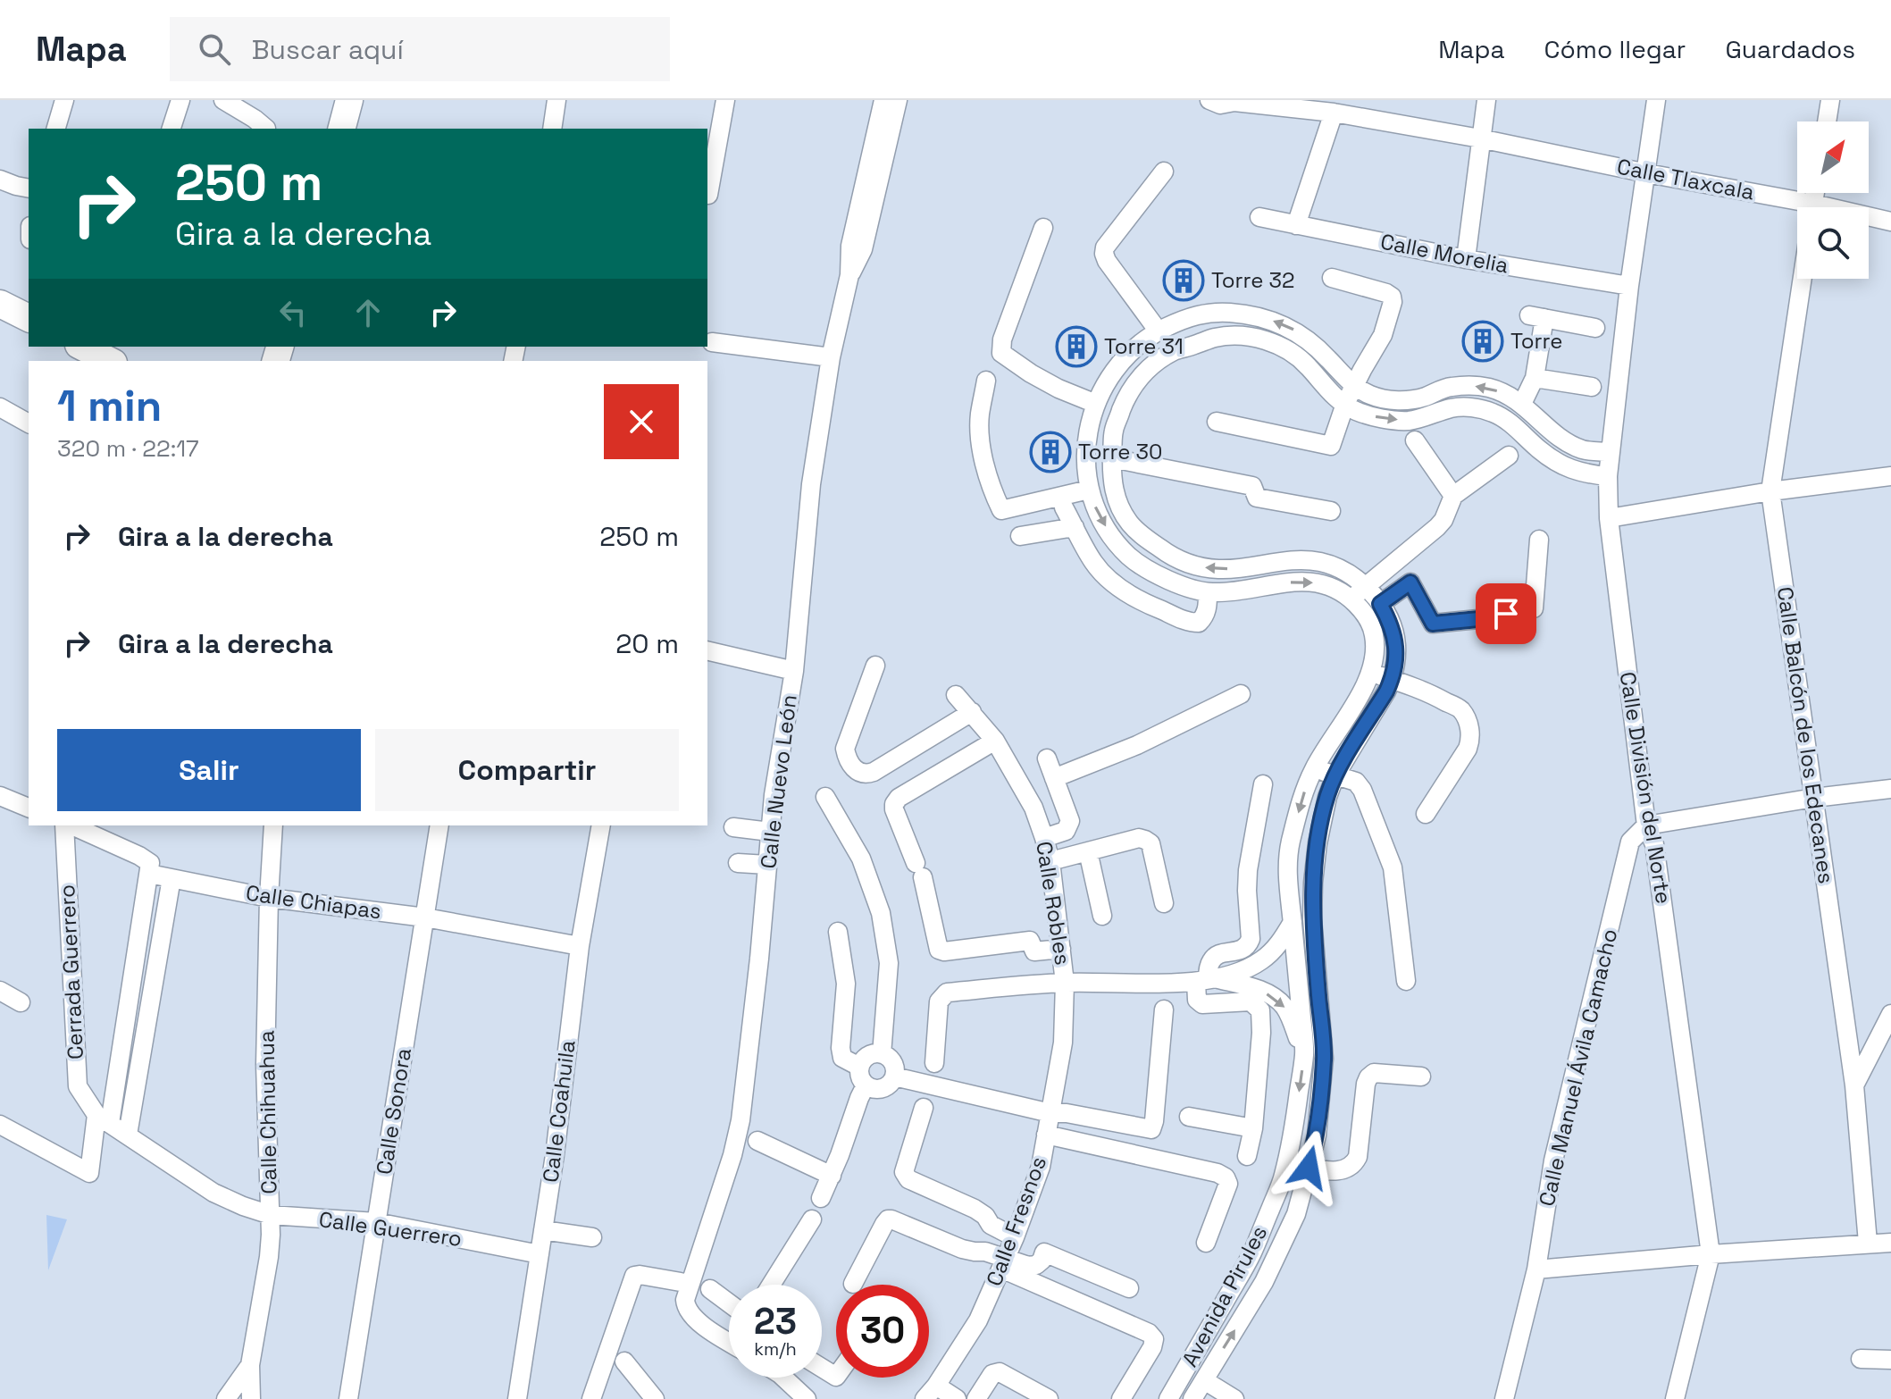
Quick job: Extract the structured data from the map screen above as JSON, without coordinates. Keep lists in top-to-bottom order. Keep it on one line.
{"streets":{"street":["Calle Tlaxcala","Calle Morelia","Calle Balcón de los Edecanes","Calle Nuevo León","Calle División del Norte","Calle Chiapas","Calle Robles","Cerrada Guerrero","Calle Manuel Ávila Camacho","Calle Sonora","Calle Coahuila","Calle Chihuahua","Calle Fresnos","Calle Guerrero","Avenida Pirules"]},"crossings":[["Calle Tlaxcala","Calle División del Norte"],["Calle Morelia","Calle División del Norte"],["Calle División del Norte","Calle Manuel Ávila Camacho"],["Calle División del Norte","Avenida Pirules"],["Calle Chiapas","Calle Sonora"],["Calle Chiapas","Calle Coahuila"],["Calle Chiapas","Calle Chihuahua"],["Calle Robles","Calle Fresnos"],["Calle Robles","Avenida Pirules"],["Cerrada Guerrero","Calle Guerrero"],["Calle Sonora","Calle Guerrero"],["Calle Coahuila","Calle Guerrero"],["Calle Chihuahua","Calle Guerrero"]],"places":{"building":["Torre 32","Torre","Torre 31","Torre 30"]},"north":"top right","page":{"header":"Mapa","search":"Buscar aquí","nav":["Mapa","Cómo llegar","Guardados"],"turn":["250 m","Gira a la derecha"],"heading":["1 min","320 m · 22:17"],"list":[{"name":"Gira a la derecha","value":"250 m"},{"name":"Gira a la derecha","value":"20 m"}],"buttons":["Salir","Compartir"],"speed":"23 km/h","limit":"30"}}
